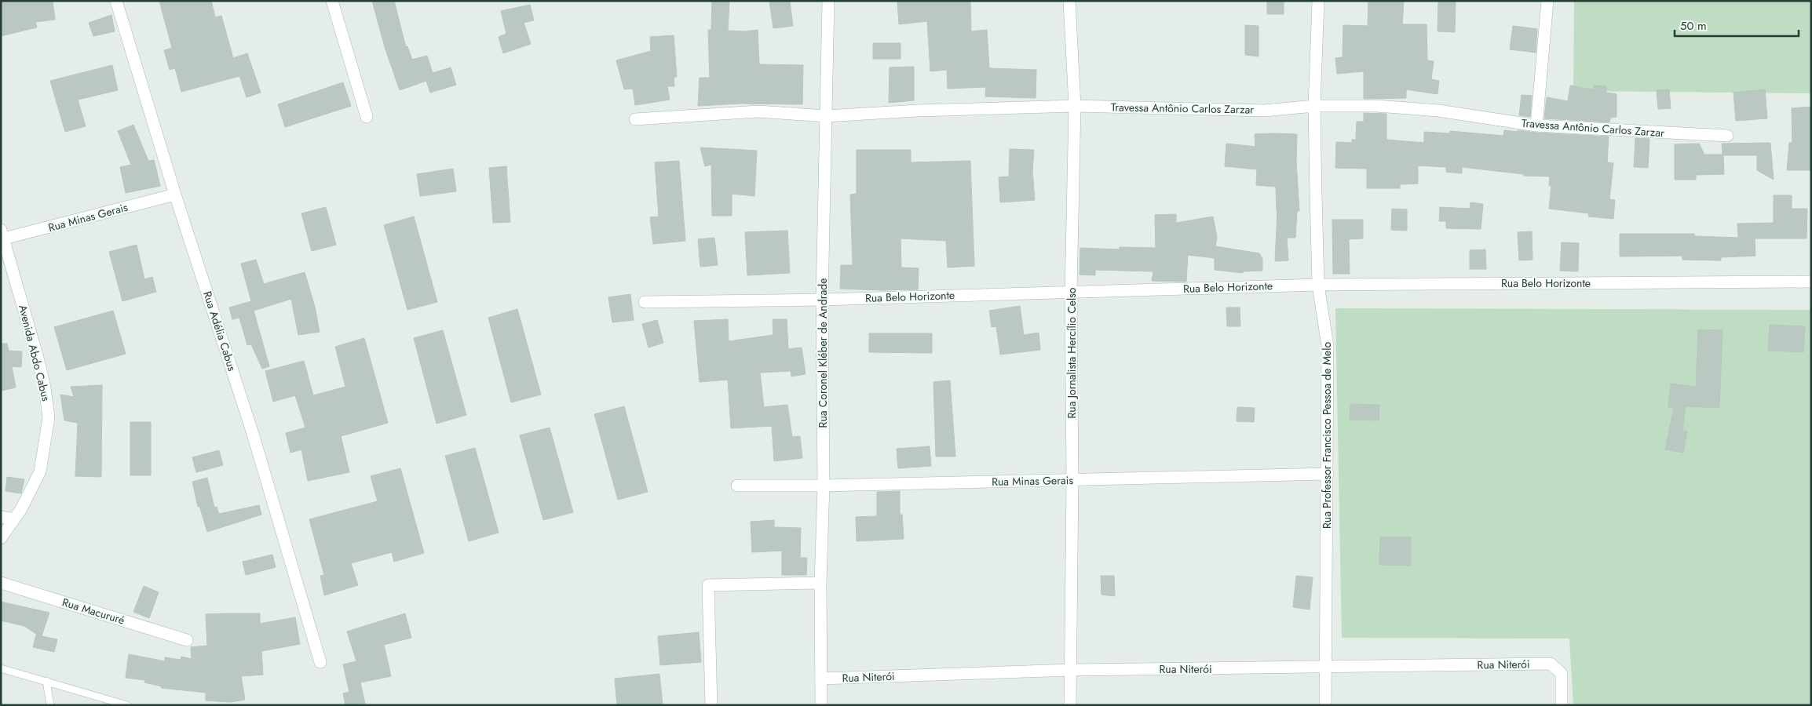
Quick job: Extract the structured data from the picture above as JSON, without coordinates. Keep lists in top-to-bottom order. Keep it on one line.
{"streets":{"street":["Travessa Antônio Carlos Zarzar","Rua Minas Gerais","Rua Belo Horizonte","Rua Adélia Cabus","Avenida Abdo Cabus","Rua Coronel Kléber de Andrade","Rua Jornalista Hercílio Celso","Rua Professor Francisco Pessoa de Melo","Rua Macururé","Rua Niterói"]},"crossings":[["Travessa Antônio Carlos Zarzar","Rua Coronel Kléber de Andrade"],["Travessa Antônio Carlos Zarzar","Rua Jornalista Hercílio Celso"],["Travessa Antônio Carlos Zarzar","Rua Professor Francisco Pessoa de Melo"],["Rua Minas Gerais","Rua Adélia Cabus"],["Rua Minas Gerais","Avenida Abdo Cabus"],["Rua Minas Gerais","Rua Coronel Kléber de Andrade"],["Rua Minas Gerais","Rua Jornalista Hercílio Celso"],["Rua Minas Gerais","Rua Professor Francisco Pessoa de Melo"],["Rua Belo Horizonte","Rua Coronel Kléber de Andrade"],["Rua Belo Horizonte","Rua Jornalista Hercílio Celso"],["Rua Belo Horizonte","Rua Professor Francisco Pessoa de Melo"],["Rua Coronel Kléber de Andrade","Rua Niterói"],["Rua Jornalista Hercílio Celso","Rua Niterói"],["Rua Professor Francisco Pessoa de Melo","Rua Niterói"]],"scale_bar":"50 m"}
